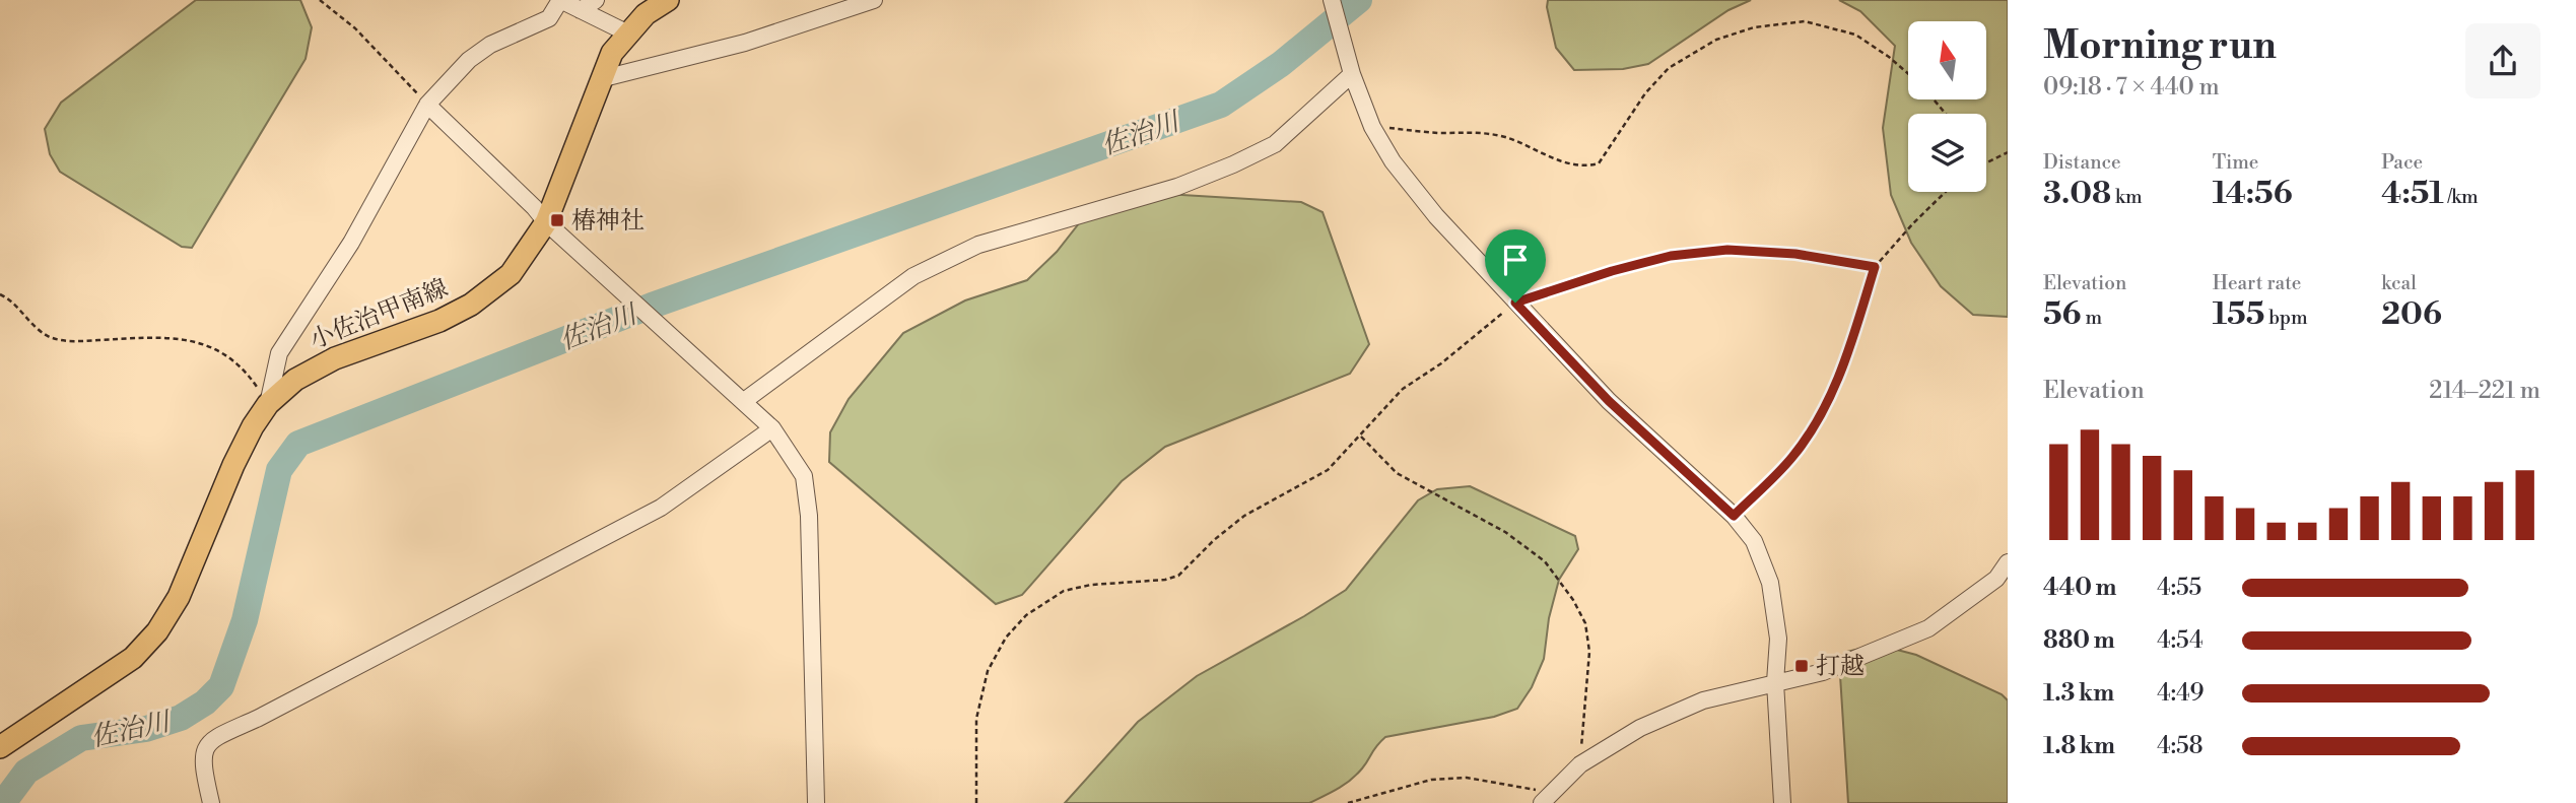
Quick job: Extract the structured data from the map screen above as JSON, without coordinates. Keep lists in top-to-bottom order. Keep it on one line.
{"streets":{"main road":["小佐治甲南線"]},"water":["佐治川"],"places":{"transit":["椿神社","打越"]},"north":"top","page":{"heading":["Morning run","09:18 · 7 × 440 m"],"stats":[["Distance","3.08 km"],["Time","14:56"],["Pace","4:51 /km"],["Elevation","56 m"],["Heart rate","155 bpm"],["kcal","206"]],"chart":["Elevation","214–221 m"],"list":[{"name":"440 m","note":"4:55"},{"name":"880 m","note":"4:54"},{"name":"1.3 km","note":"4:49"},{"name":"1.8 km","note":"4:58"}]}}
